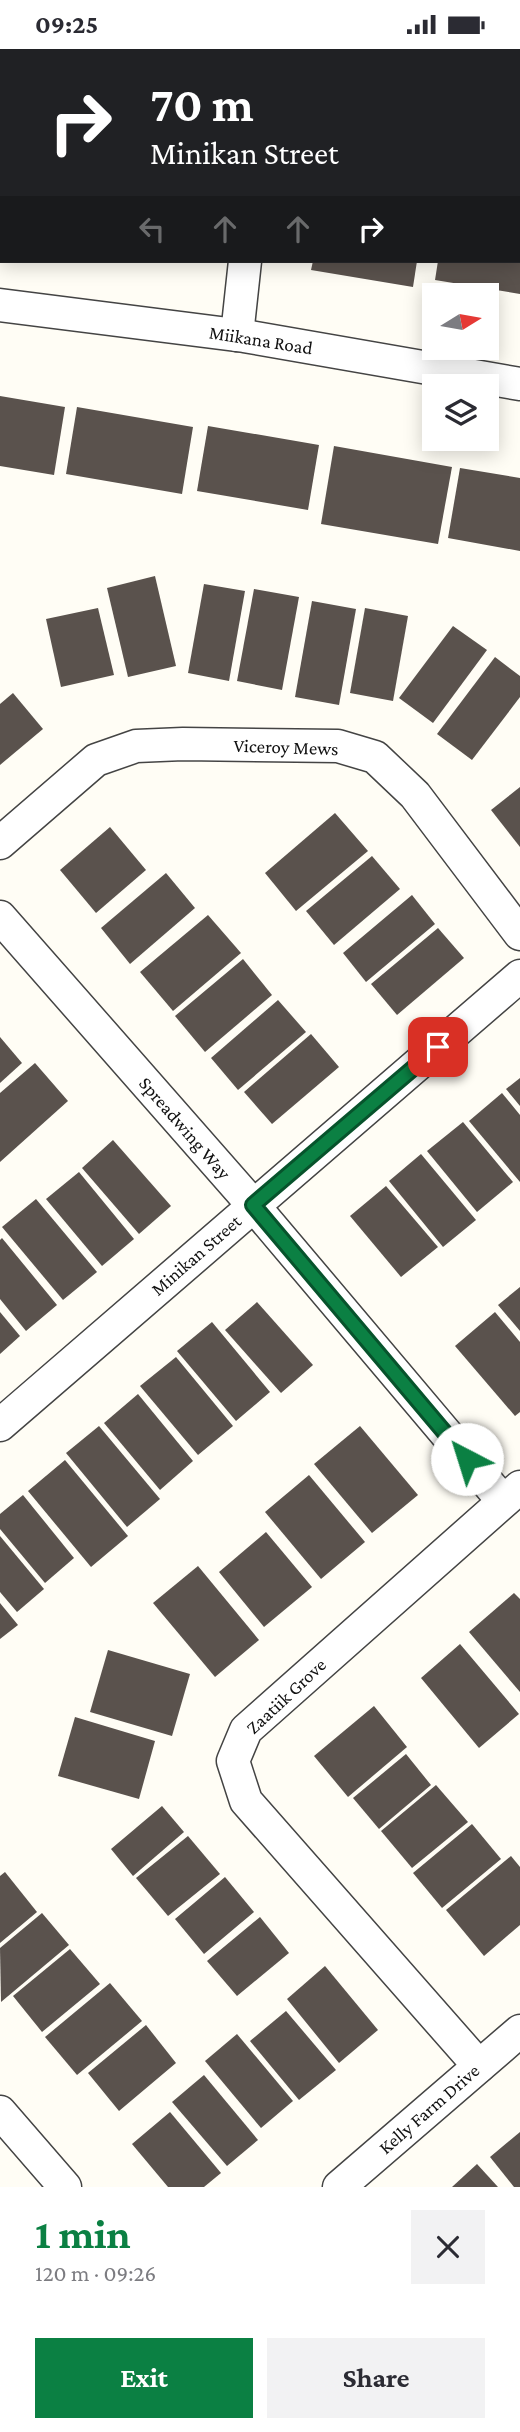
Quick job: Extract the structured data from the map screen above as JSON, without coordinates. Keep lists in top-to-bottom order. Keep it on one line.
{"streets":{"street":["Miikana Road","Viceroy Mews","Spreadwing Way","Minikan Street","Zaatiik Grove","Kelly Farm Drive"]},"crossings":[["Spreadwing Way","Minikan Street"],["Spreadwing Way","Zaatiik Grove"],["Zaatiik Grove","Kelly Farm Drive"]],"north":"right","page":{"status":"09:25","turn":["70 m","Minikan Street"],"heading":["1 min","120 m · 09:26"],"buttons":["Exit","Share"]}}
